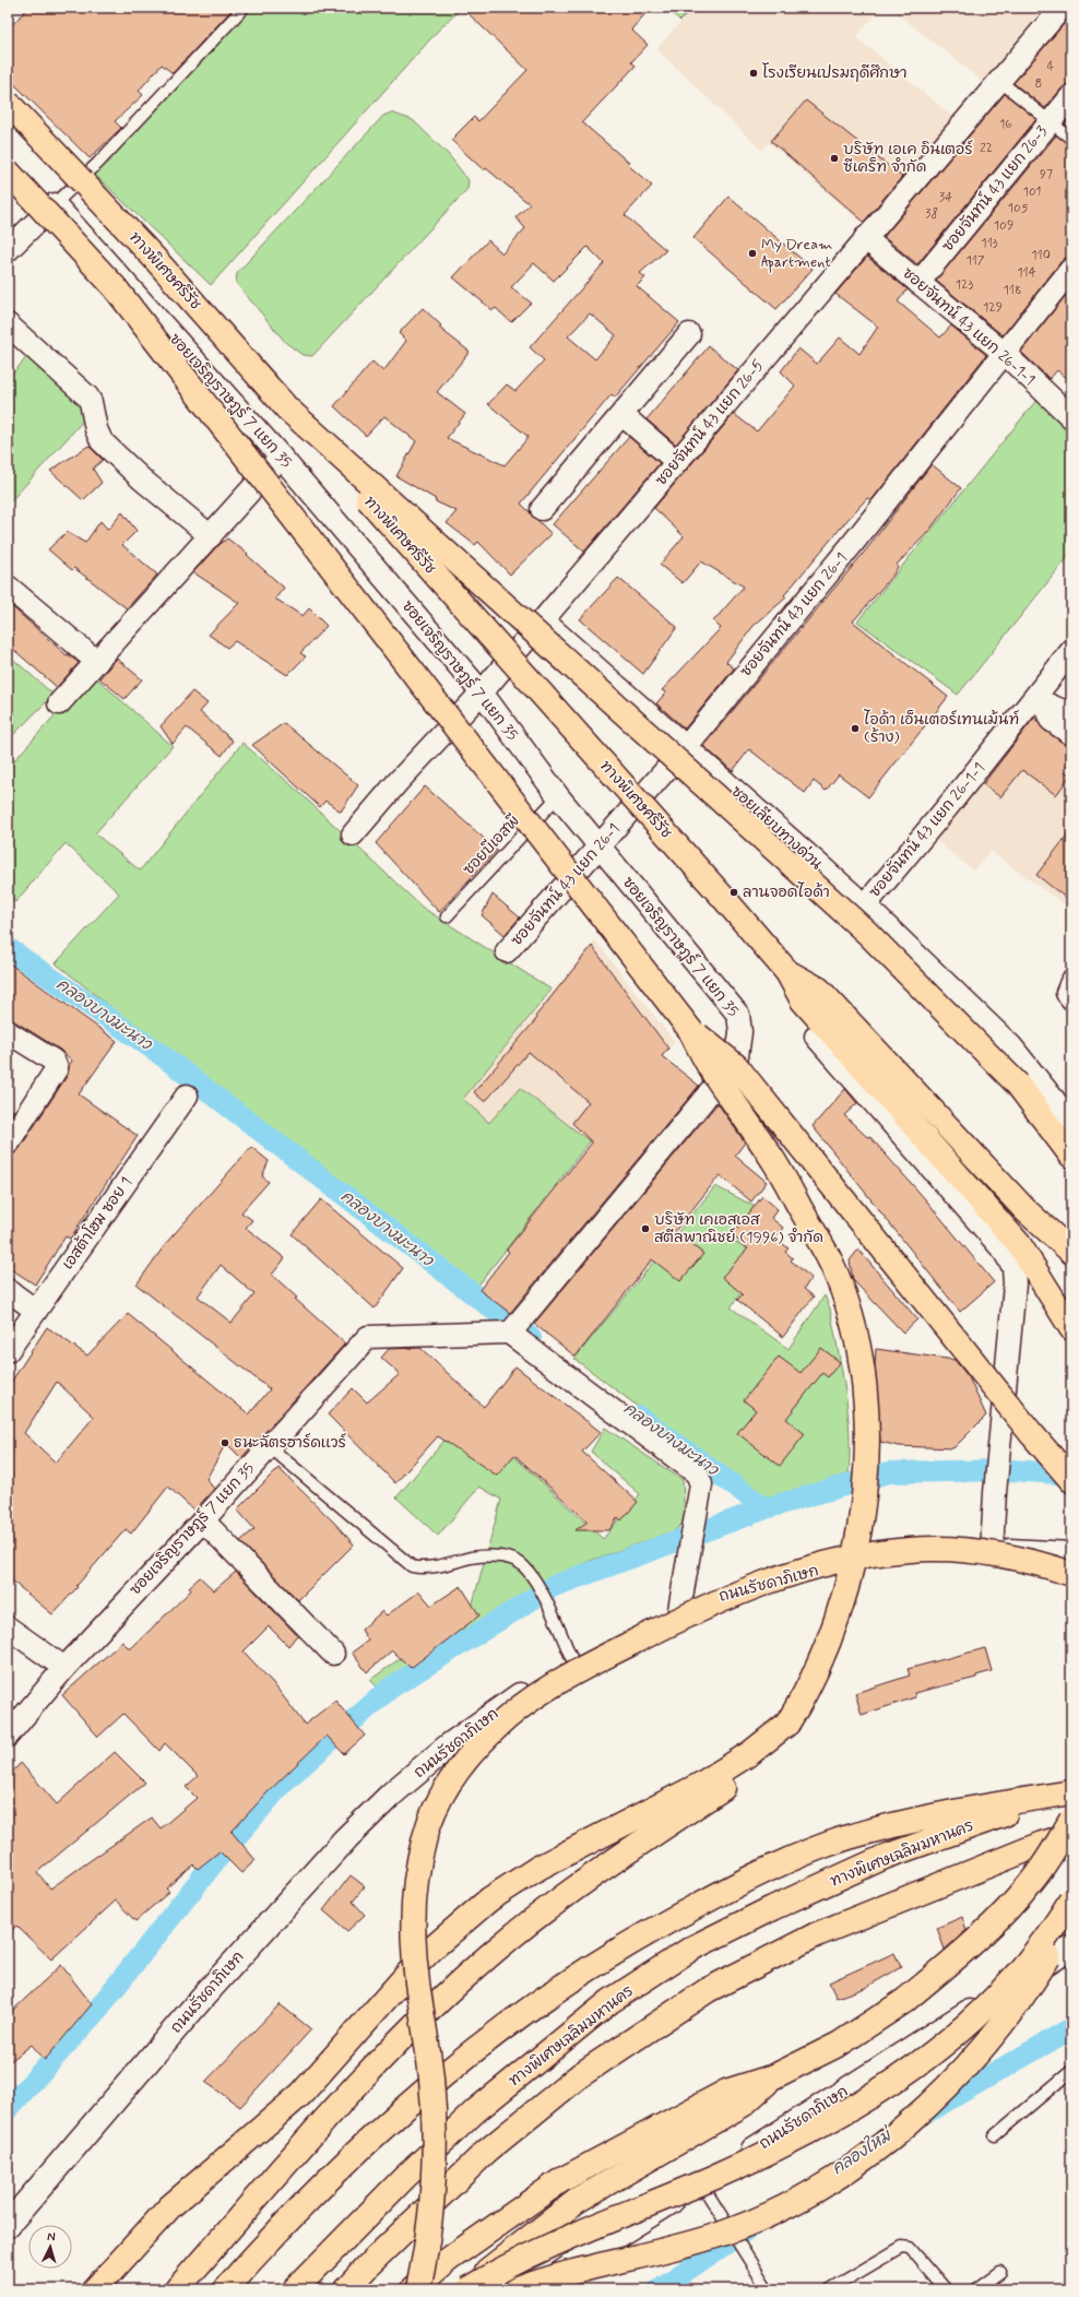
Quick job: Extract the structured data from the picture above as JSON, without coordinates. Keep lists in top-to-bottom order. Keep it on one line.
{"streets":{"highway":["ทางพิเศษศรีรัช","ทางพิเศษเฉลิมมหานคร"],"main road":["ถนนรัชดาภิเษก"],"street":["ซอยจันทน์ 43 แยก 26-3","ซอยจันทน์ 43 แยก 26-1-1","ซอยเจริญราษฎร์ 7 แยก 35","ซอยจันทน์ 43 แยก 26-5","ซอยจันทน์ 43 แยก 26-1","ซอยเลียบทางด่วน","เอสต้าโฮม ซอย 1"],"lane":["ซอยบีเอสพี"]},"crossings":[["ซอยจันทน์ 43 แยก 26-3","ซอยจันทน์ 43 แยก 26-1-1"],["ซอยจันทน์ 43 แยก 26-1-1","ซอยจันทน์ 43 แยก 26-5"],["ซอยจันทน์ 43 แยก 26-1-1","ซอยจันทน์ 43 แยก 26-1"],["ซอยจันทน์ 43 แยก 26-1-1","ซอยเลียบทางด่วน"],["ซอยเจริญราษฎร์ 7 แยก 35","ซอยจันทน์ 43 แยก 26-5"],["ซอยเจริญราษฎร์ 7 แยก 35","ซอยจันทน์ 43 แยก 26-1"],["ซอยเจริญราษฎร์ 7 แยก 35","ซอยบีเอสพี"],["ซอยจันทน์ 43 แยก 26-5","ซอยเลียบทางด่วน"],["ซอยจันทน์ 43 แยก 26-1","ซอยเลียบทางด่วน"]],"water":["คลองบางมะนาว","คลองใหม่"],"places":["โรงเรียนเปรมฤดีศึกษา","บริษัท เอเค อินเตอร์ ซีเคร็ท จำกัด","My Dream Apartment","ไอด้า เอ็นเตอร์เทนเม้นท์ (ร้าง)","ลานจอดไอด้า","บริษัท เคเอสเอส สตีลพาณิชย์ (1996) จำกัด","ธนะฉัตรฮาร์ดแวร์"],"house_numbers":["4","8","16","22","97","101","34","105","38","109","113","110","117","114","123","118","129"],"north":"top"}
